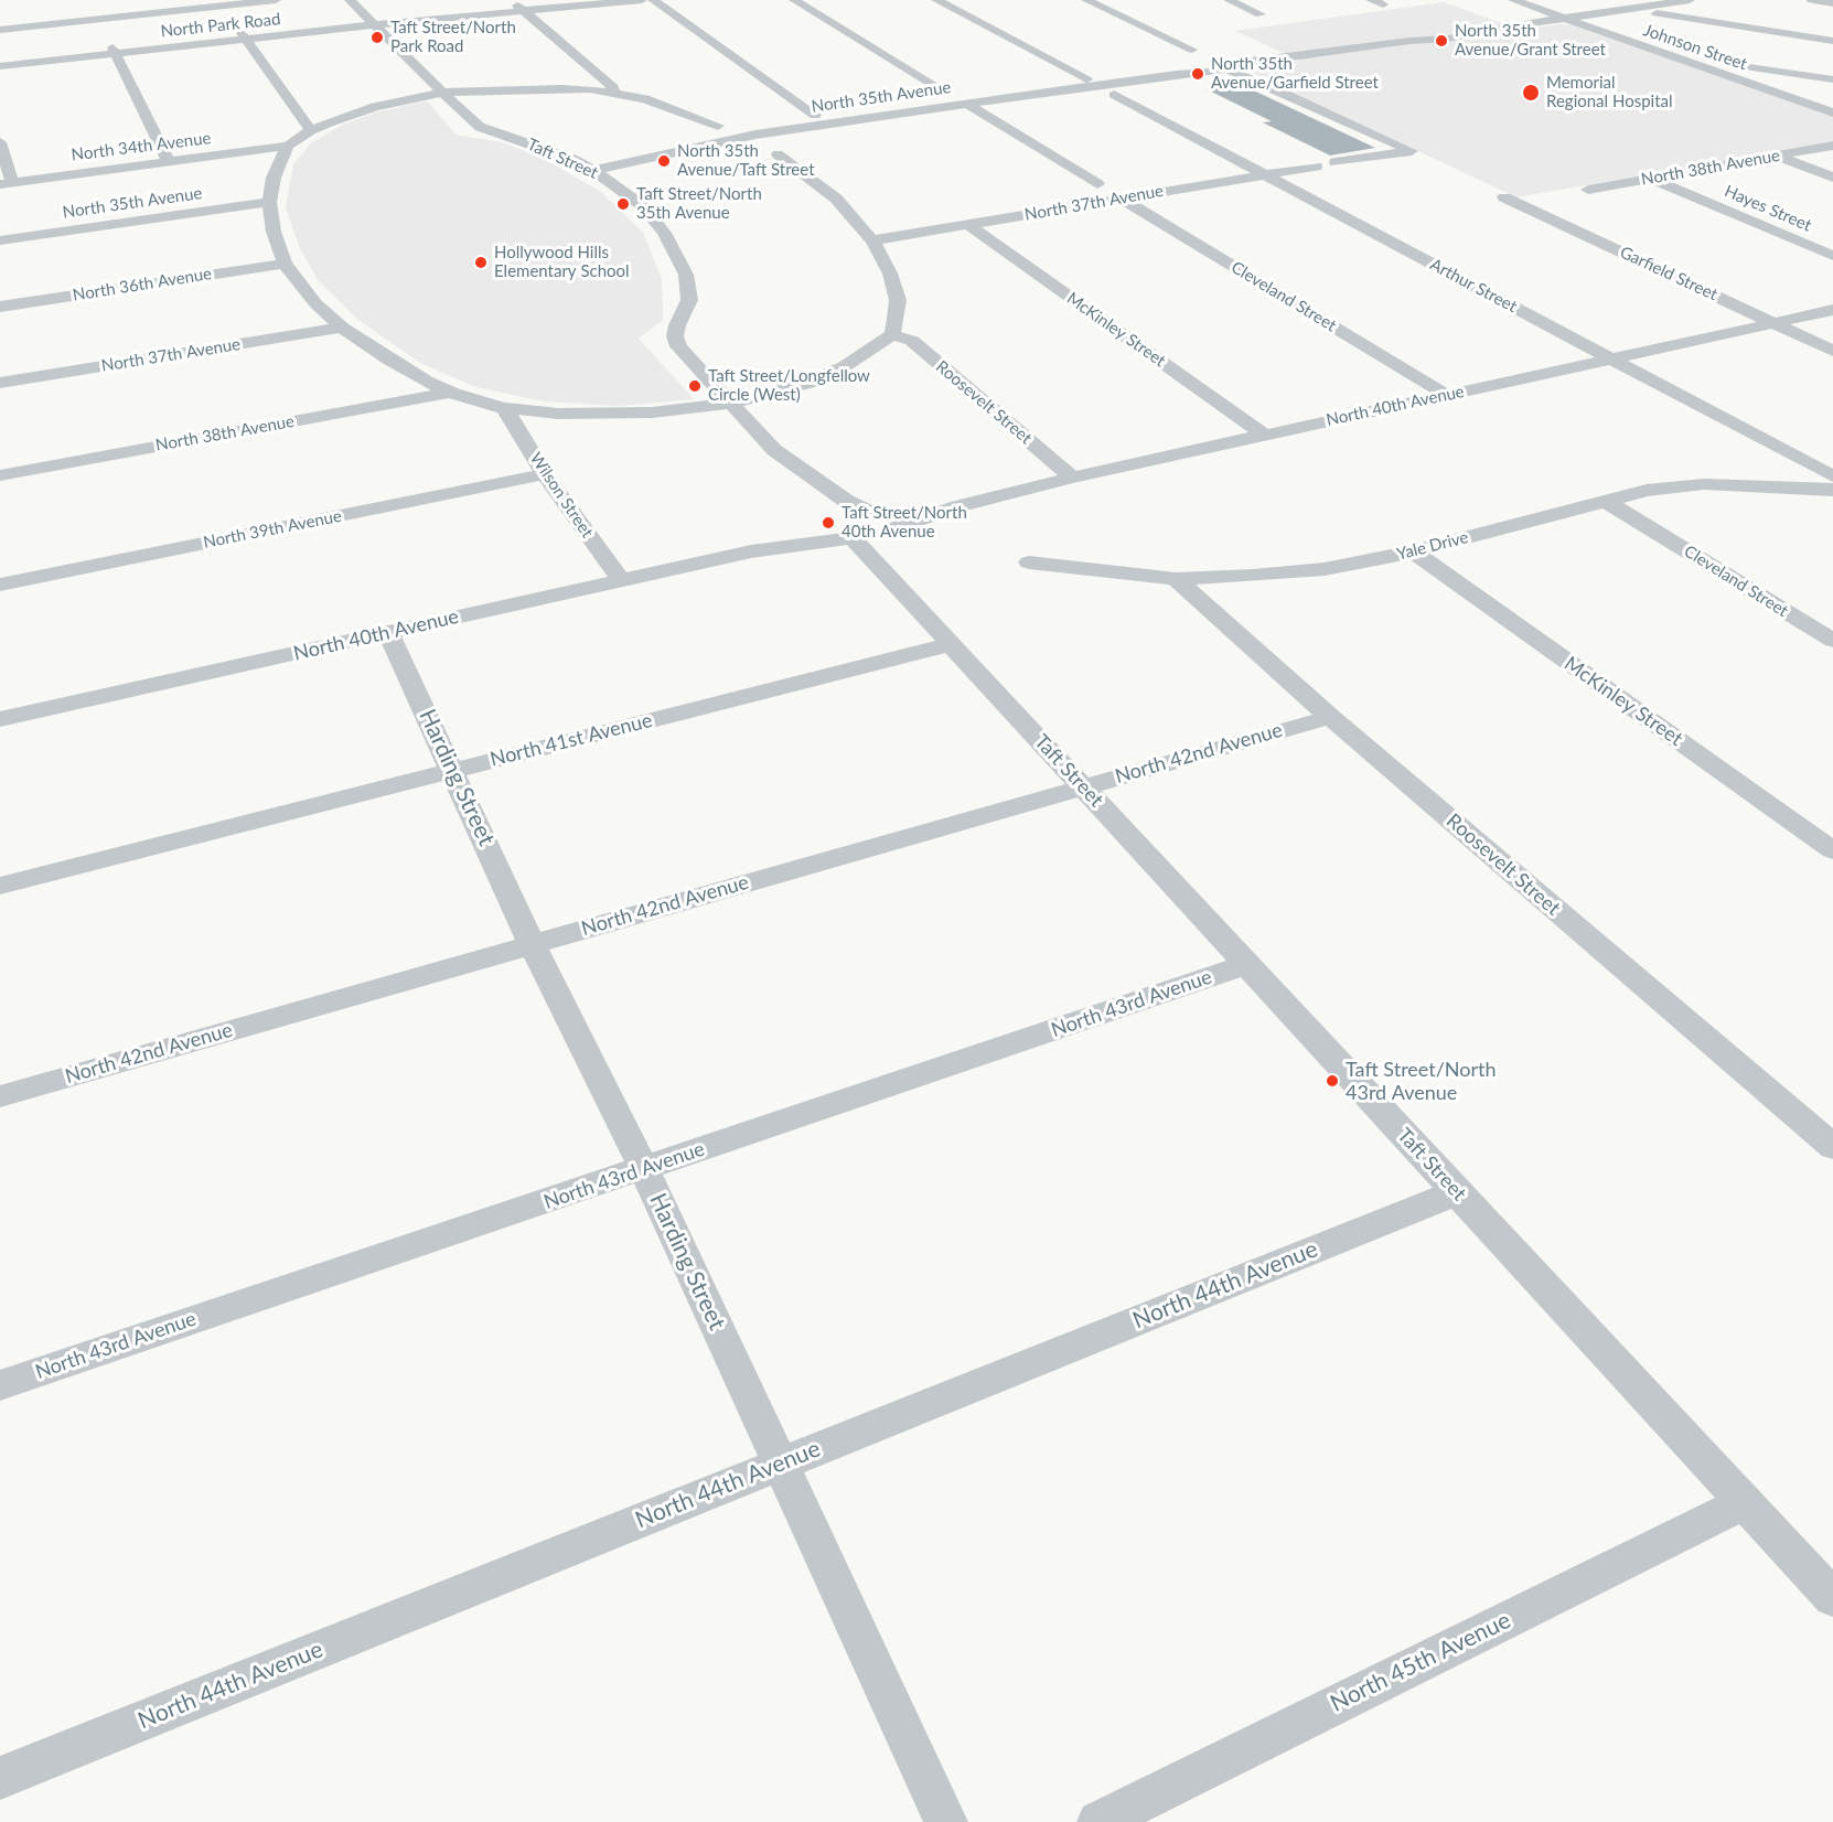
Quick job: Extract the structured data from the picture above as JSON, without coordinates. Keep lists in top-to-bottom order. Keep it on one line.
{"streets":{"street":["North Park Road","Johnson Street","North 35th Avenue","North 34th Avenue","Taft Street","North 38th Avenue","North 37th Avenue","Hayes Street","Garfield Street","North 36th Avenue","Arthur Street","Cleveland Street","McKinley Street","Roosevelt Street","North 40th Avenue","Wilson Street","North 39th Avenue","Yale Drive","North 41st Avenue","North 42nd Avenue","Harding Street","North 43rd Avenue","North 44th Avenue","North 45th Avenue"]},"crossings":[["North Park Road","Taft Street"],["Johnson Street","North 35th Avenue"],["North 35th Avenue","Taft Street"],["Taft Street","North 40th Avenue"],["Taft Street","North 41st Avenue"],["Taft Street","North 42nd Avenue"],["Taft Street","North 43rd Avenue"],["Taft Street","North 44th Avenue"],["Taft Street","North 45th Avenue"],["North 38th Avenue","Hayes Street"],["North 37th Avenue","Arthur Street"],["North 37th Avenue","Cleveland Street"],["North 37th Avenue","McKinley Street"],["Garfield Street","North 40th Avenue"],["Arthur Street","North 40th Avenue"],["Cleveland Street","North 40th Avenue"],["Cleveland Street","Yale Drive"],["McKinley Street","North 40th Avenue"],["McKinley Street","Yale Drive"],["Roosevelt Street","North 40th Avenue"],["Roosevelt Street","Yale Drive"],["Roosevelt Street","North 42nd Avenue"],["North 40th Avenue","Wilson Street"],["North 40th Avenue","Harding Street"],["Wilson Street","North 39th Avenue"],["North 41st Avenue","Harding Street"],["North 42nd Avenue","Harding Street"],["Harding Street","North 43rd Avenue"],["Harding Street","North 44th Avenue"]],"places":["Taft Street/North Park Road","North 35th Avenue/Grant Street","North 35th Avenue/Garfield Street","Memorial Regional Hospital","North 35th Avenue/Taft Street","Taft Street/North 35th Avenue","Hollywood Hills Elementary School","Taft Street/Longfellow Circle (West)","Taft Street/North 40th Avenue","Taft Street/North 43rd Avenue"]}
